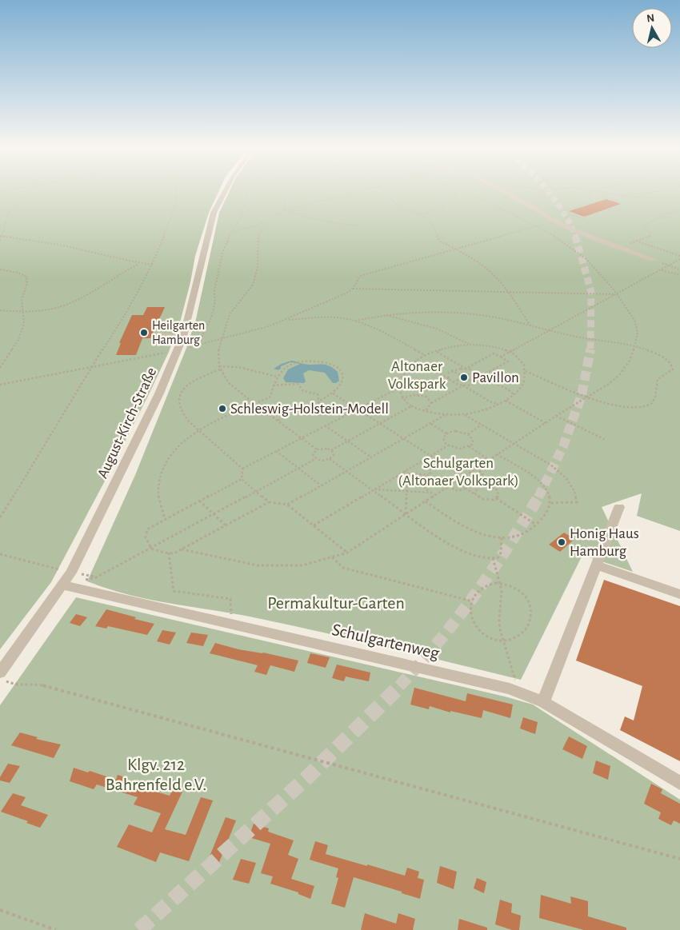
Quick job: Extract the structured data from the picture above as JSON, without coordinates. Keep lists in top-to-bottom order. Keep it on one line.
{"streets":{"street":["August-Kirch-Straße","Schulgartenweg"]},"crossings":[["August-Kirch-Straße","Schulgartenweg"]],"parks":["Altonaer Volkspark","Schulgarten (Altonaer Volkspark)","Permakultur-Garten","Klgv. 212 Bahrenfeld e.V."],"places":["Heilgarten Hamburg","Pavillon","Schleswig-Holstein-Modell","Honig Haus Hamburg"],"north":"top"}
